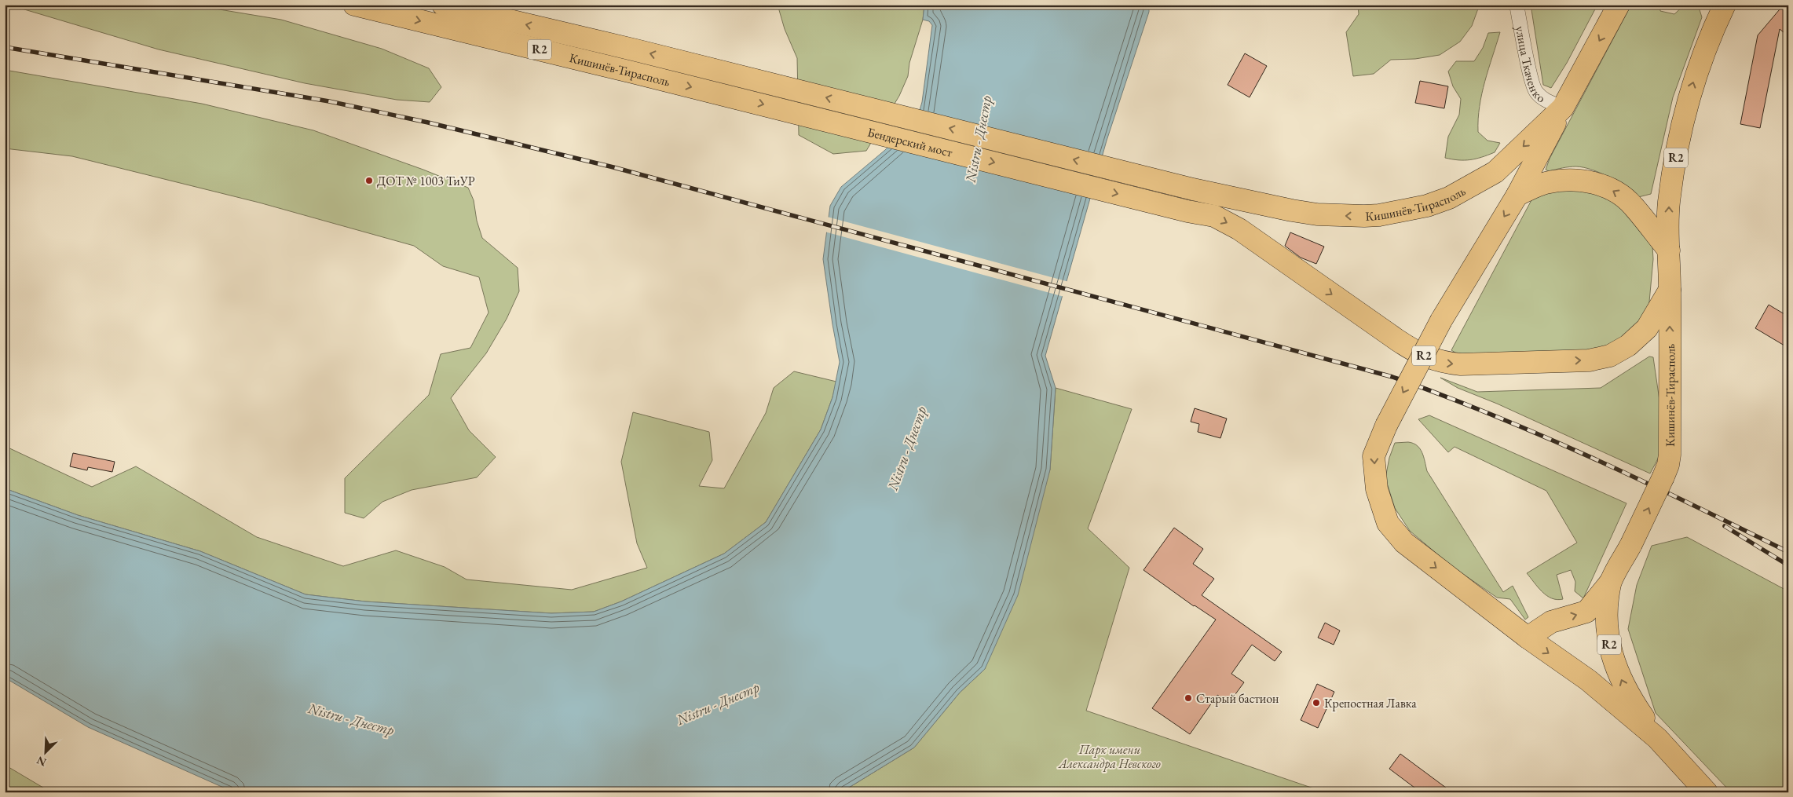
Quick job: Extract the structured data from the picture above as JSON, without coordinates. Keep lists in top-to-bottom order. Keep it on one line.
{"streets":{"main road":["R2","Кишинёв-Тирасполь","Бендерский мост"],"street":["улица Ткаченко"]},"crossings":[["R2","улица Ткаченко"],["R2","Кишинёв-Тирасполь"],["улица Ткаченко","Кишинёв-Тирасполь"],["Кишинёв-Тирасполь","Бендерский мост"]],"water":["Nistru - Днестр"],"parks":["Парк имени Александра Невского"],"places":["ДОТ № 1003 ТиУР","Старый бастион","Крепостная Лавка"],"north":"bottom left"}
